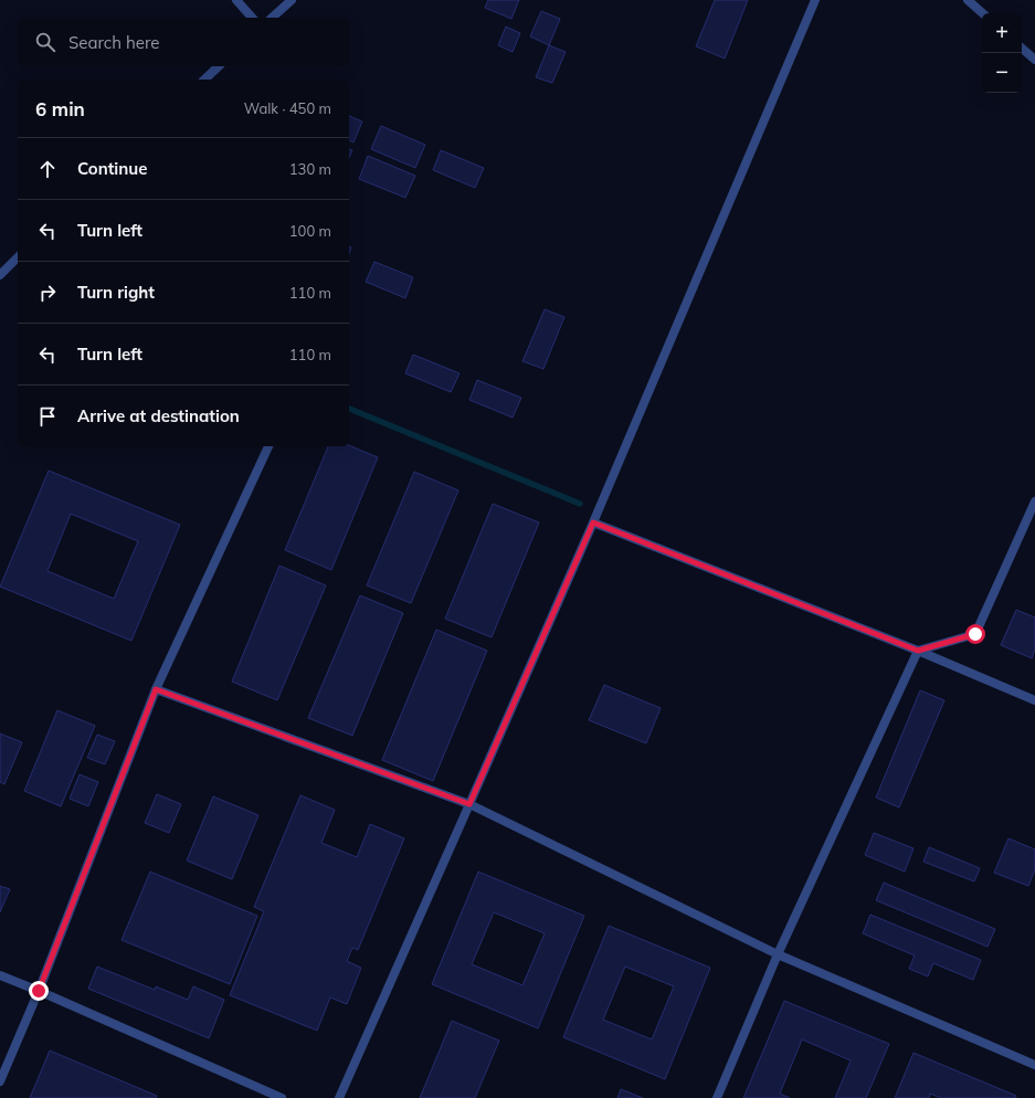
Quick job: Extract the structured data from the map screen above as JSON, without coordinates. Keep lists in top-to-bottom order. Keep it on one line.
{"page":{"map_buttons":["+","−"],"search":"Search here","heading":["6 min","Walk · 450 m"],"list":[["Continue","130 m"],["Turn left","100 m"],["Turn right","110 m"],["Turn left","110 m"],"Arrive at destination"]}}
